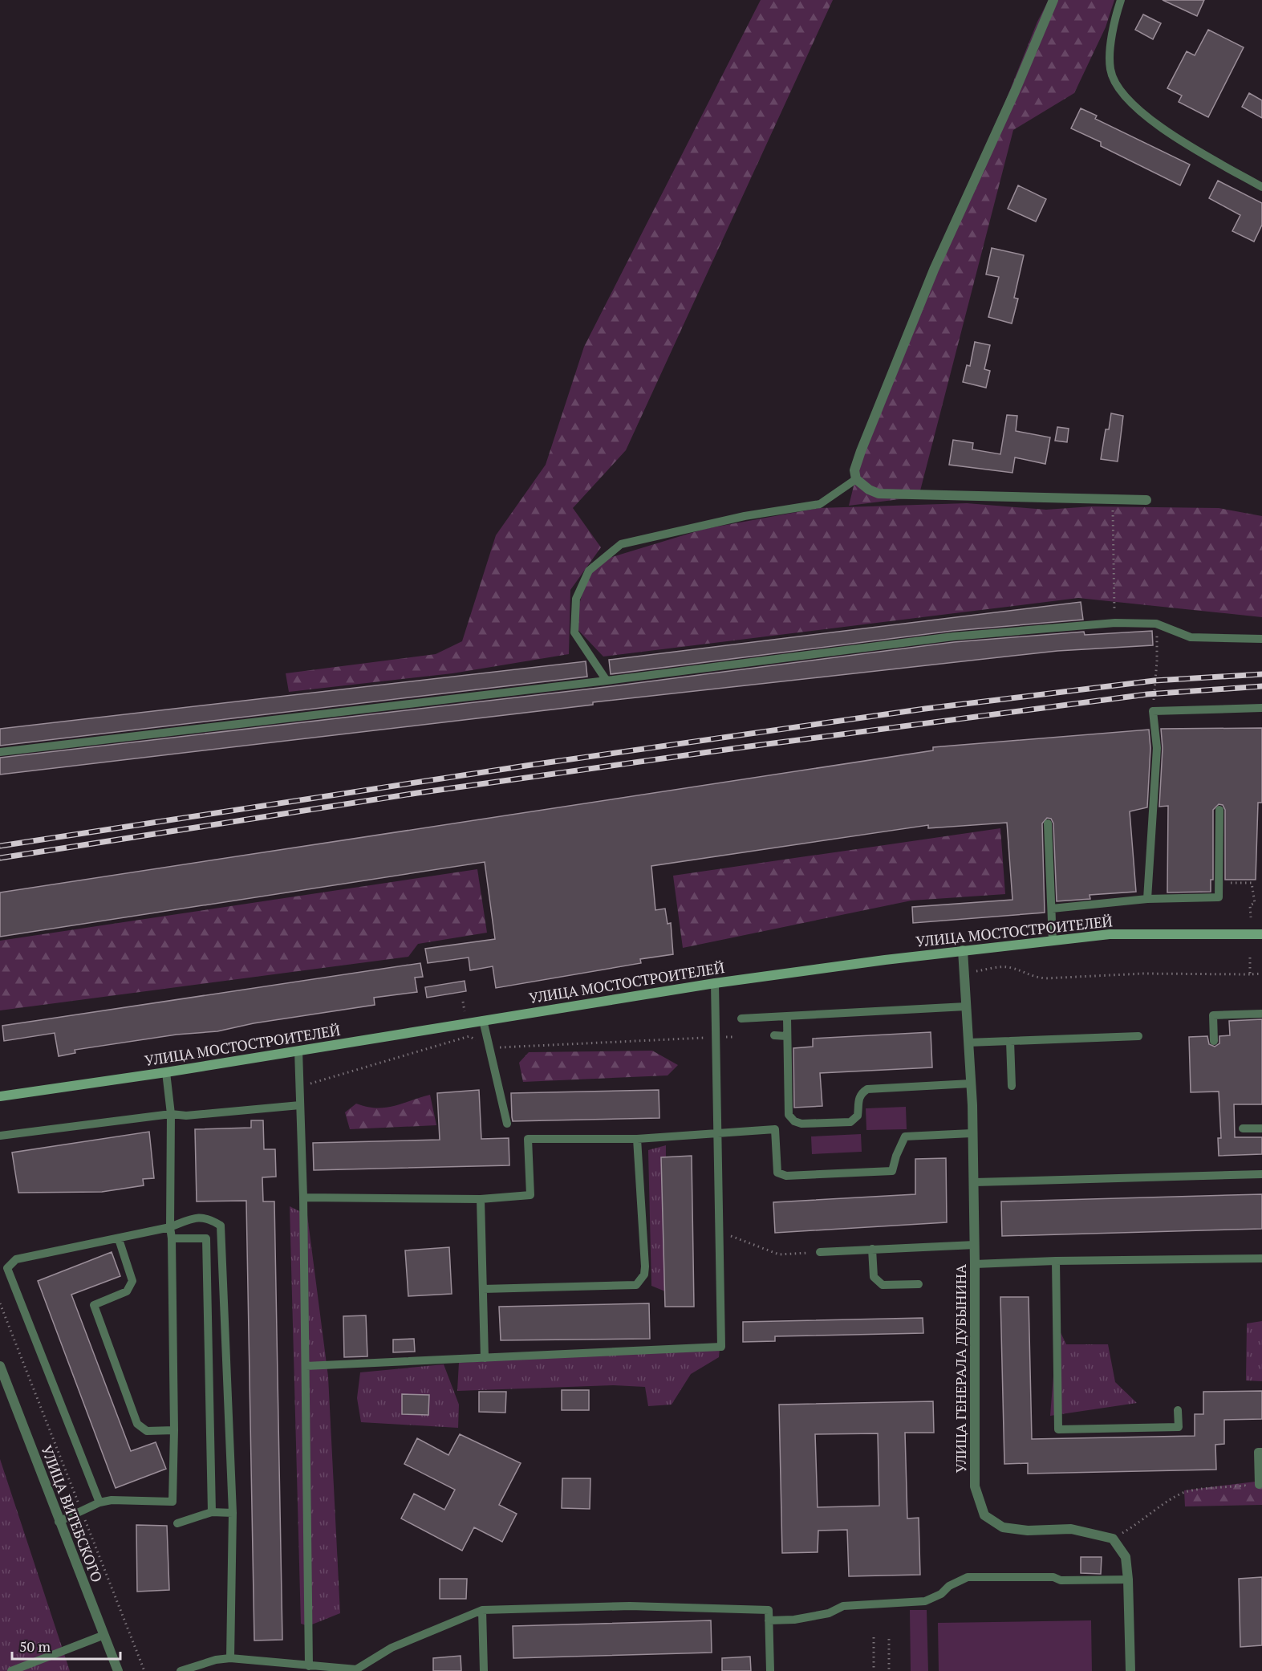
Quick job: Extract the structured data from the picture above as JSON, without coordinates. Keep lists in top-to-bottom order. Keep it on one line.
{"streets":{"main road":["УЛИЦА МОСТОСТРОИТЕЛЕЙ"],"street":["УЛИЦА ГЕНЕРАЛА ДУБЫНИНА","УЛИЦА ВИТЕБСКОГО"]},"crossings":[["УЛИЦА МОСТОСТРОИТЕЛЕЙ","УЛИЦА ГЕНЕРАЛА ДУБЫНИНА"]],"scale_bar":"50 m"}
